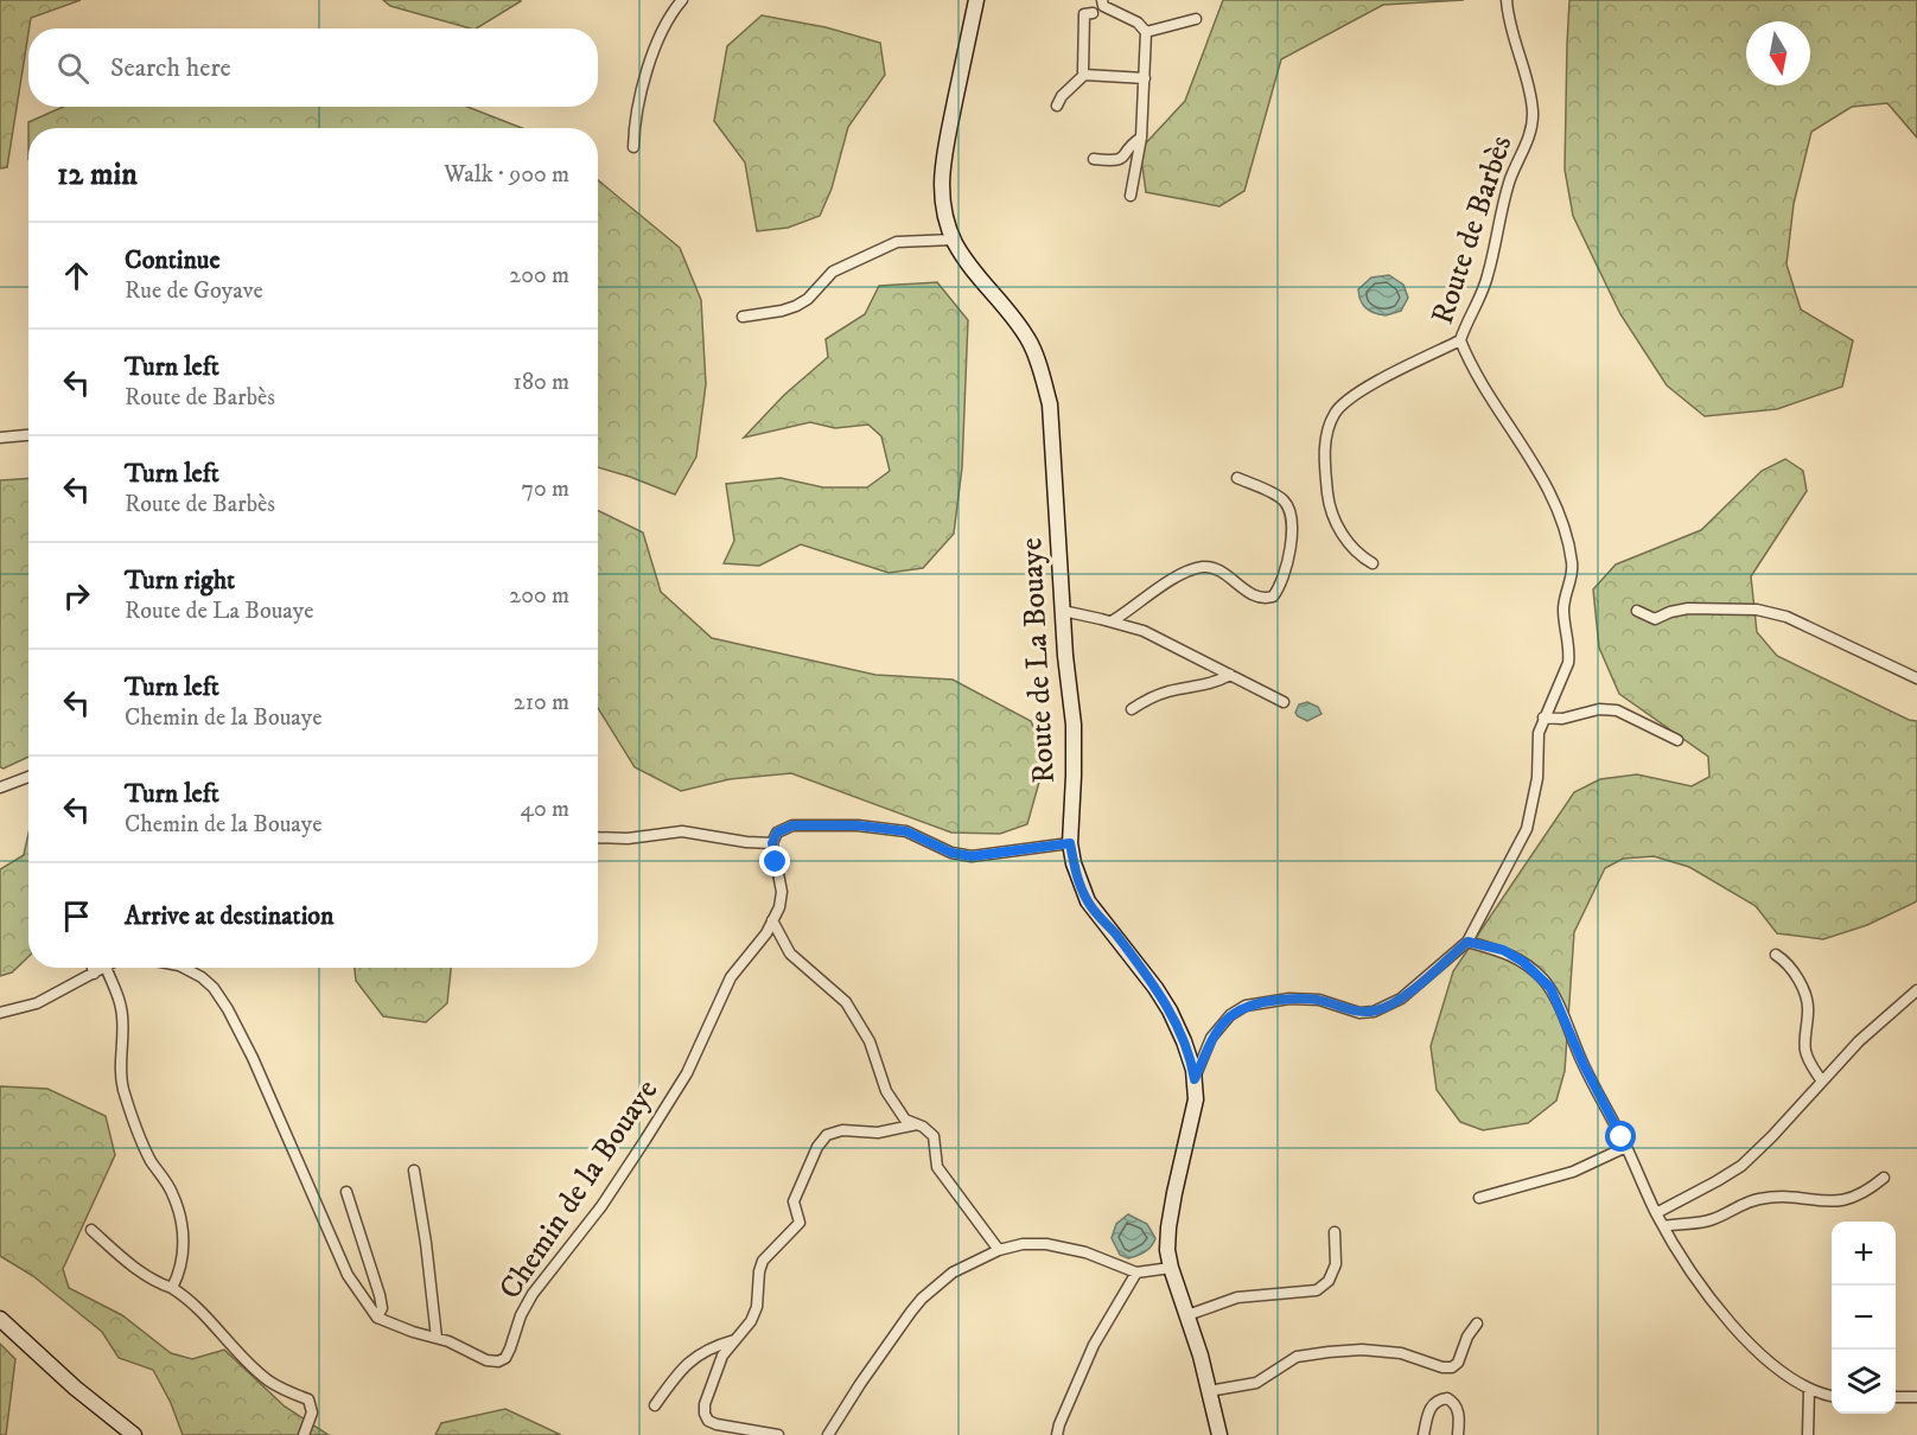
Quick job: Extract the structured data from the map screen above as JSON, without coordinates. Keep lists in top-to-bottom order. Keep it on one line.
{"streets":{"main road":["Route de La Bouaye"],"street":["Route de Barbès","Chemin de la Bouaye"]},"crossings":[["Route de Barbès","Route de La Bouaye"]],"north":"bottom","page":{"search":"Search here","heading":["12 min","Walk · 900 m"],"list":[["Continue","Rue de Goyave","200 m"],["Turn left","Route de Barbès","180 m"],["Turn left","Route de Barbès","70 m"],["Turn right","Route de La Bouaye","200 m"],["Turn left","Chemin de la Bouaye","210 m"],["Turn left","Chemin de la Bouaye","40 m"],"Arrive at destination"],"map_buttons":["+","−"]}}
